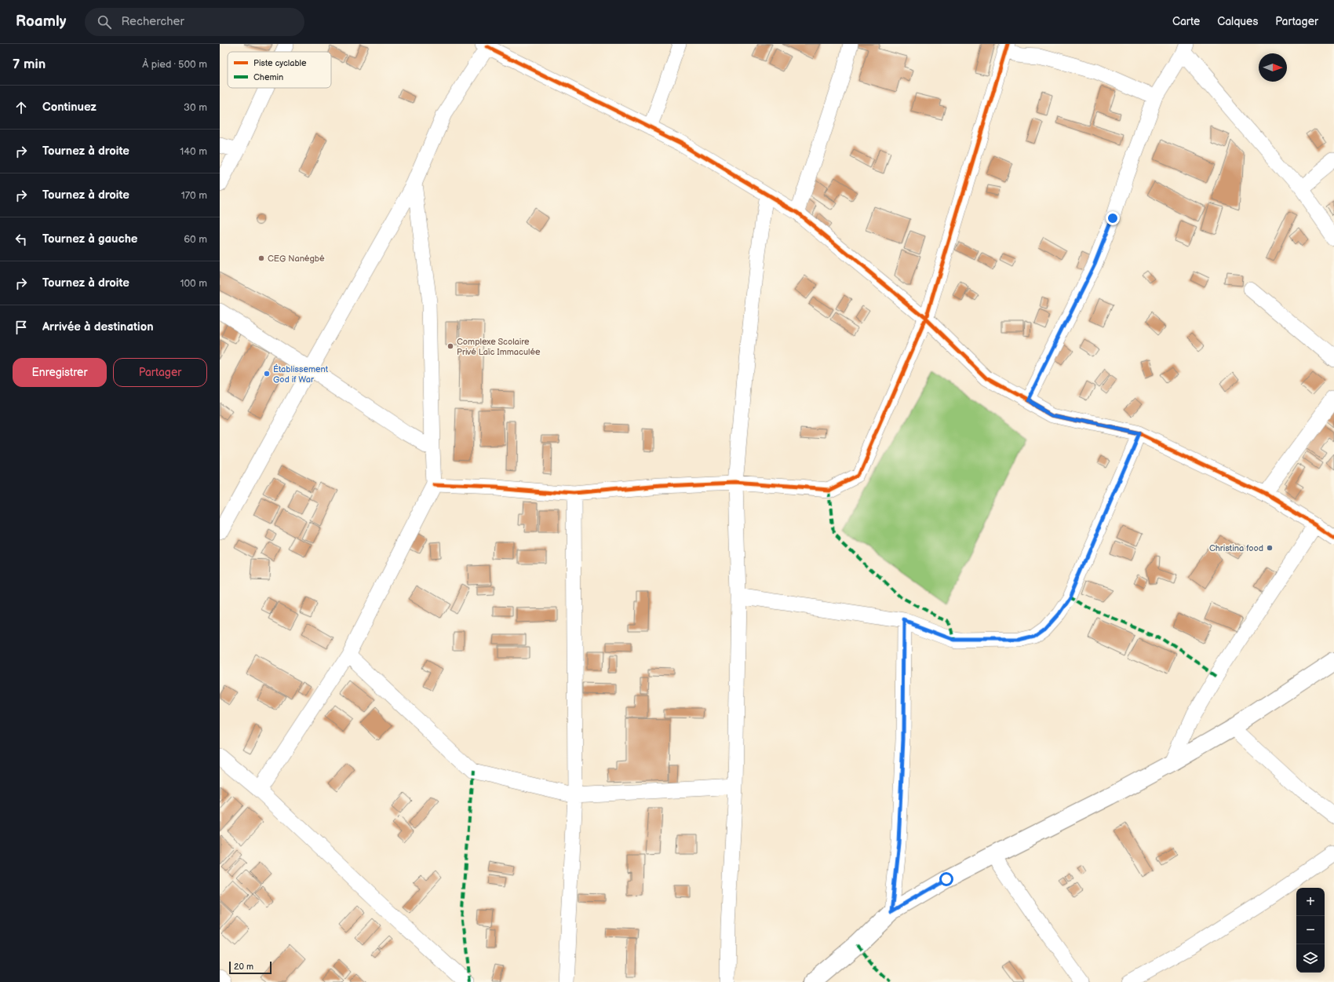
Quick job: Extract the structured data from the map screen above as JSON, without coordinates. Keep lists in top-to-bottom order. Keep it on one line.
{"places":["CEG Nanégbé","Complexe Scolaire Privé Laïc Immaculée","Établissement God if War","Christina food"],"legend":["Piste cyclable","Chemin"],"scale_bar":"20 m","north":"right","page":{"header":"Roamly","search":"Rechercher","nav":["Carte","Calques","Partager"],"heading":["7 min","À pied · 500 m"],"list":[["Continuez","30 m"],["Tournez à droite","140 m"],["Tournez à droite","170 m"],["Tournez à gauche","60 m"],["Tournez à droite","100 m"],"Arrivée à destination"],"buttons":["Enregistrer","Partager"],"map_buttons":["+","−"],"scale":"20 m"}}
